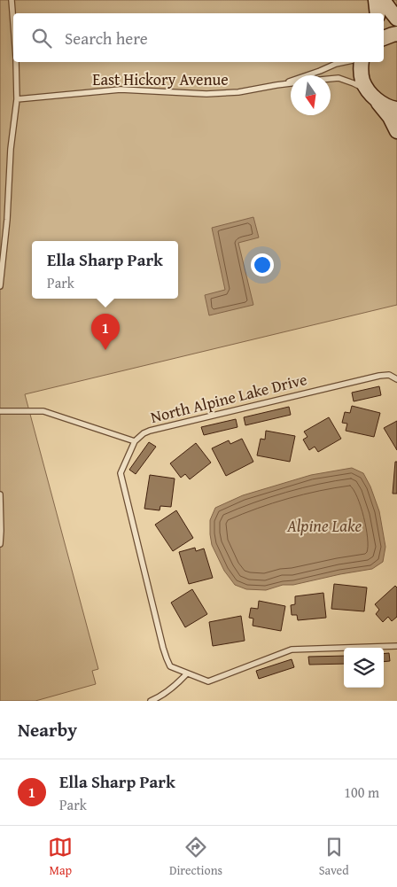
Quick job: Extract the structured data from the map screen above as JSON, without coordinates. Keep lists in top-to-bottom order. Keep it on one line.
{"streets":{"lane":["East Hickory Avenue","North Alpine Lake Drive"]},"water":["Alpine Lake"],"north":"bottom","page":{"search":"Search here","popup":["Ella Sharp Park","Park"],"pins":"1","heading":"Nearby","list":[{"mark":"1","name":"Ella Sharp Park","note":"Park","value":"100 m"}],"nav":["Map","Directions","Saved"]}}
